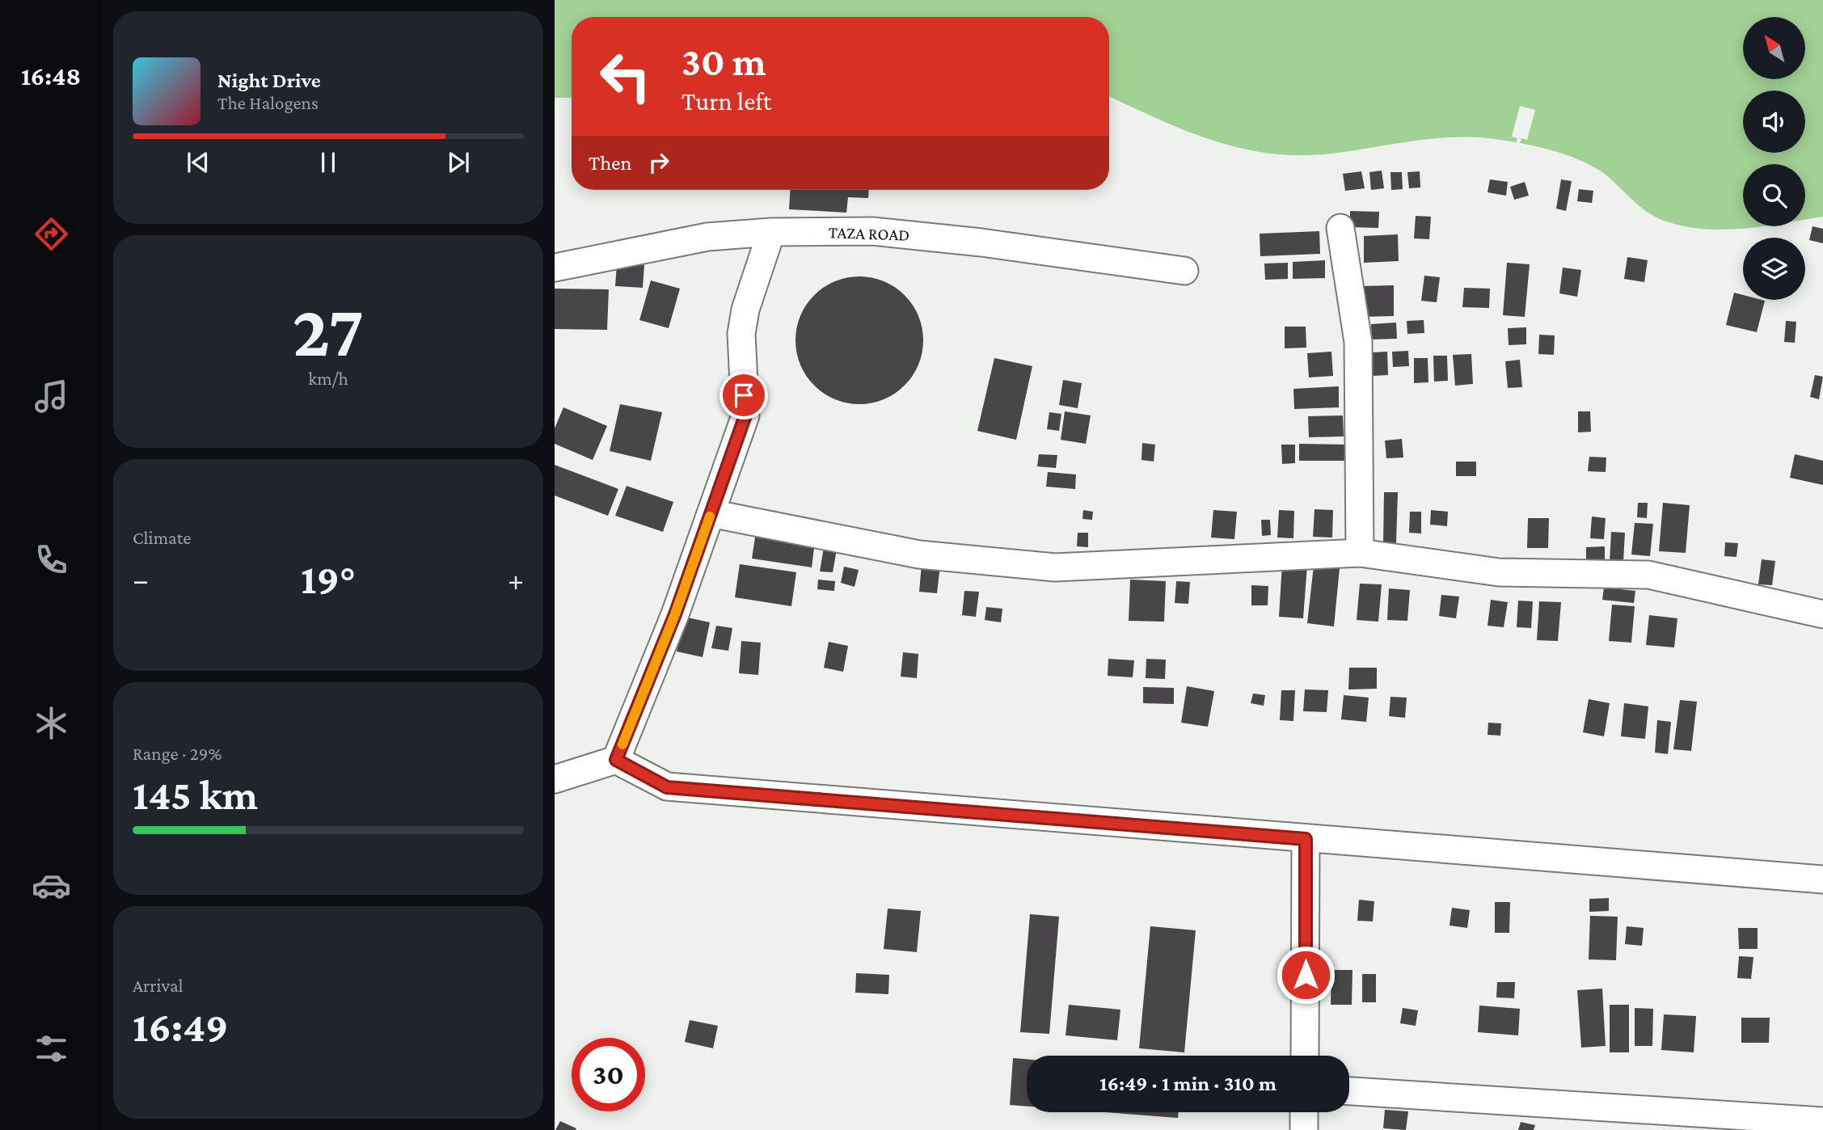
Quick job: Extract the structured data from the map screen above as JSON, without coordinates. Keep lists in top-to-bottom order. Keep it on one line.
{"streets":{"street":["TAZA ROAD"]},"north":"top left","page":{"tabs":"16:48","turn":["30 m","Turn left"],"song":["Night Drive","The Halogens"],"then":"Then","tile":[["27","km/h"],"Climate",["Range · 29%","145 km"],["Arrival","16:49"]],"heat":["−","19°","+"],"limit":"30","trip":"16:49 · 1 min · 310 m"}}
